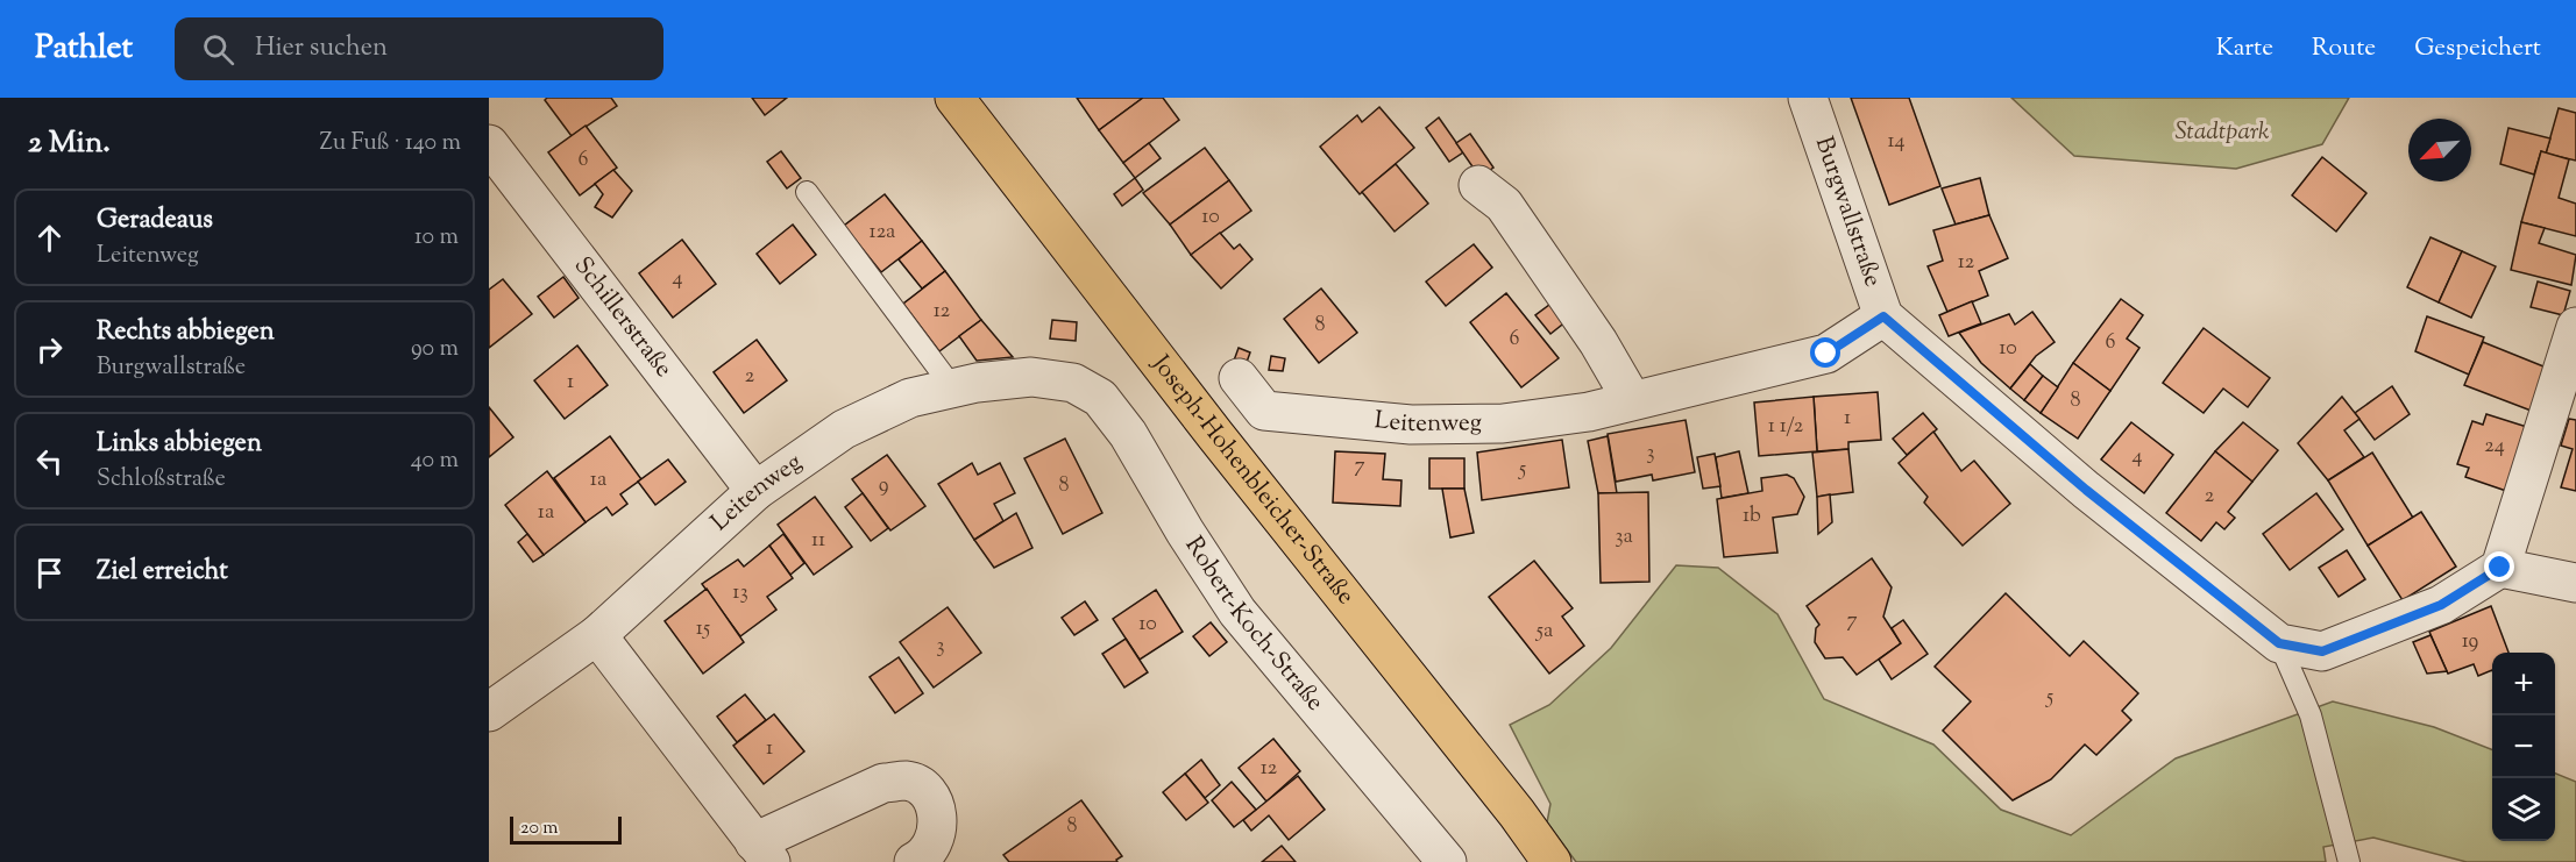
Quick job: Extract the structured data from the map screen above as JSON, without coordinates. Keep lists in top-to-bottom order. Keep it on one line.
{"streets":{"main road":["Joseph-Hohenbleicher-Straße"],"street":["Burgwallstraße","Schillerstraße","Leitenweg","Robert-Koch-Straße"]},"crossings":[["Burgwallstraße","Leitenweg"],["Schillerstraße","Leitenweg"],["Leitenweg","Robert-Koch-Straße"]],"parks":["Stadtpark"],"house_numbers":["14","6","10","12a","12","4","12","8","6","6","10","2","1","8","1","1 1/2","24","3","4","7","5","1a","9","8","2","1a","1b","3a","11","13","7","10","15","5a","19","3","5","1","12","8"],"scale_bar":"20 m","north":"bottom left","page":{"header":"Pathlet","search":"Hier suchen","nav":["Karte","Route","Gespeichert"],"heading":["2 Min.","Zu Fuß · 140 m"],"list":[["Geradeaus","Leitenweg","10 m"],["Rechts abbiegen","Burgwallstraße","90 m"],["Links abbiegen","Schloßstraße","40 m"],"Ziel erreicht"],"map_buttons":["+","−"],"scale":"20 m"}}
